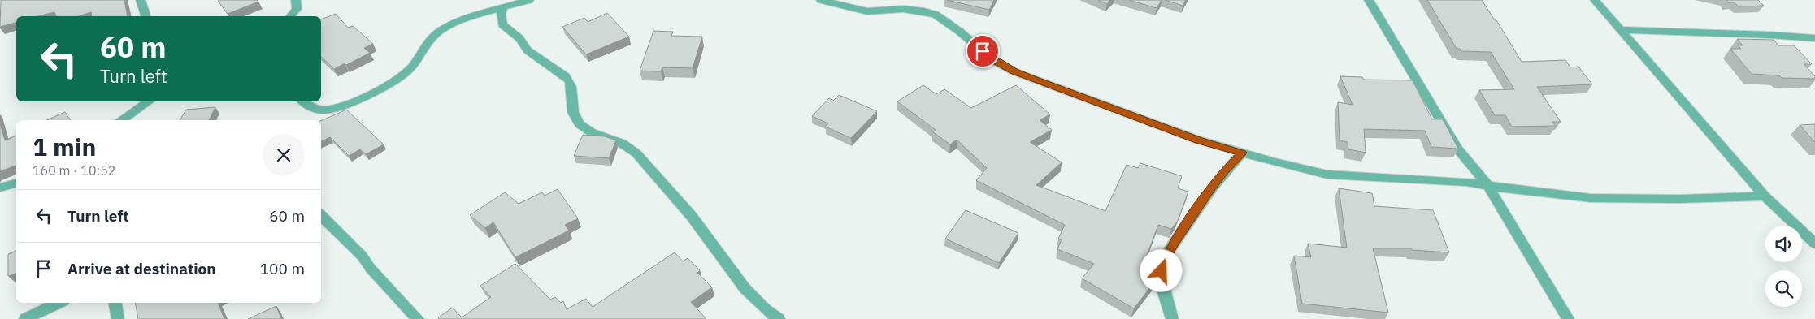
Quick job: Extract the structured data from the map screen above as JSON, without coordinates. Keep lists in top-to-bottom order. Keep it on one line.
{"page":{"turn":["60 m","Turn left"],"heading":["1 min","160 m · 10:52"],"list":[{"name":"Turn left","value":"60 m"},{"name":"Arrive at destination","value":"100 m"}]}}
